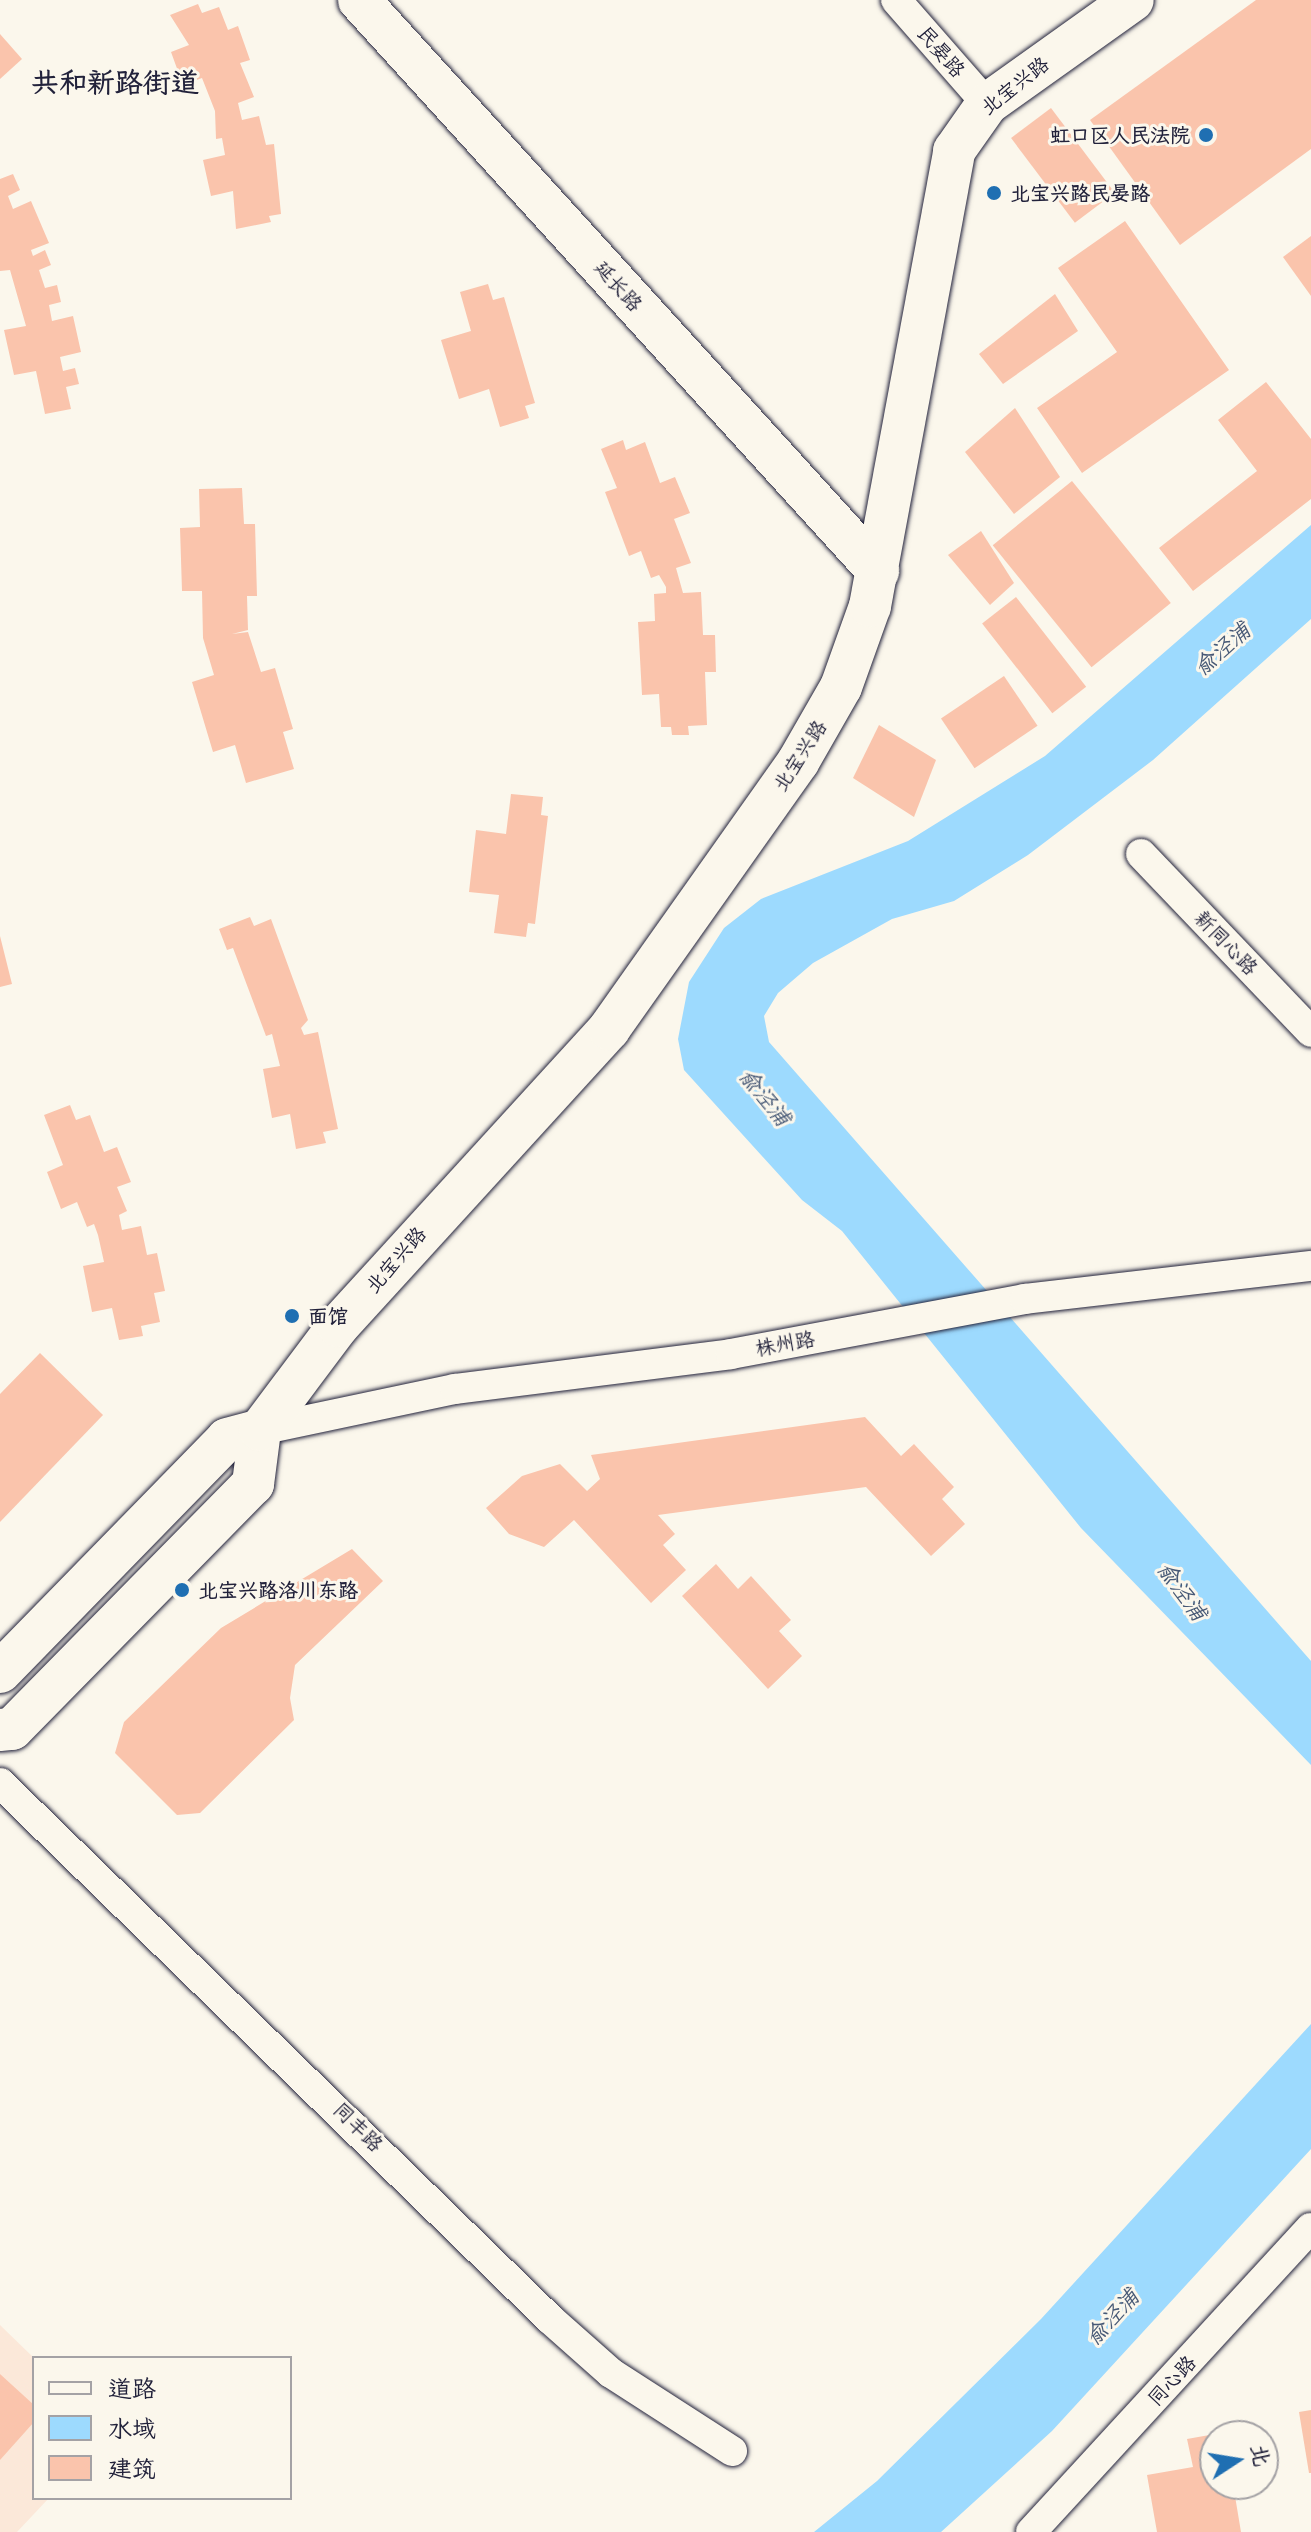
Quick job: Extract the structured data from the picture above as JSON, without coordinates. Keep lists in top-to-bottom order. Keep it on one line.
{"streets":{"street":["民晏路","北宝兴路","延长路","新同心路","株州路","同丰路","同心路"]},"crossings":[["民晏路","北宝兴路"],["北宝兴路","延长路"],["北宝兴路","株州路"]],"districts":["共和新路街道"],"water":["俞泾浦"],"places":["虹口区人民法院","北宝兴路民晏路","面馆","北宝兴路洛川东路"],"legend":["道路","水域","建筑"],"north":"right"}
